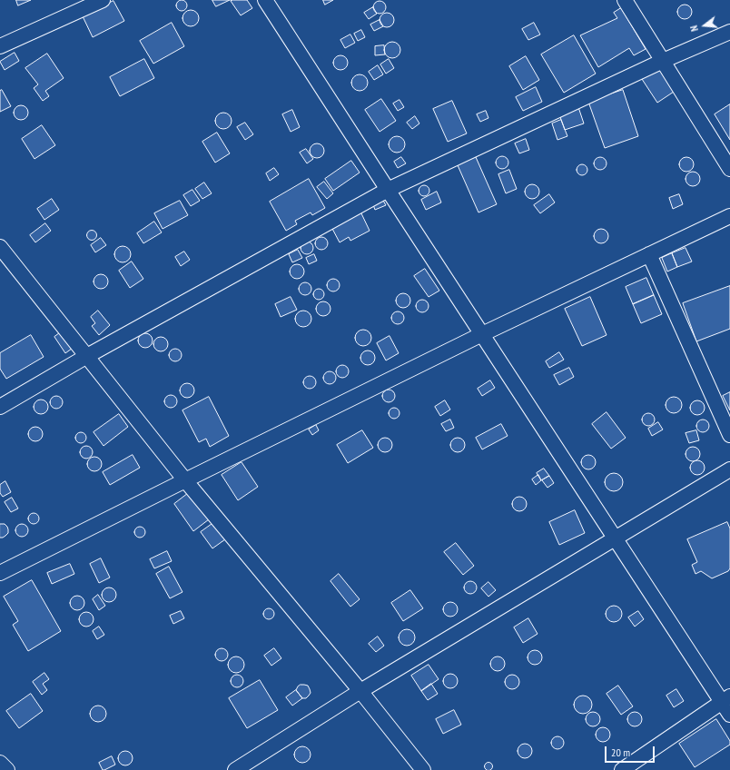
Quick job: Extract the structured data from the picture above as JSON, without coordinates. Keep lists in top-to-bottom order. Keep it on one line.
{"scale_bar":"20 m","north":"left"}
